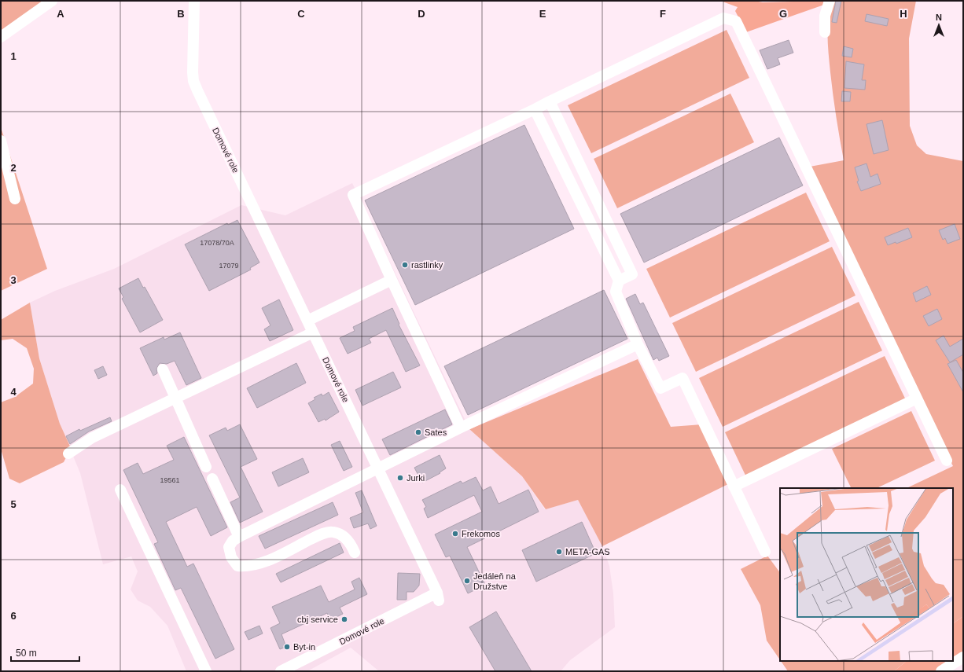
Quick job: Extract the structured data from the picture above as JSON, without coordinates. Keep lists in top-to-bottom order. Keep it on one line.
{"streets":{"street":["Domové role"]},"places":["rastlinky","Sates","Jurki","Frekomos","META-GAS","Jedáleň na Družstve","cbj service","Byt-in"],"house_numbers":["17078/70A","17079","19561"],"scale_bar":"50 m","north":"top","grid":{"columns":["A","B","C","D","E","F","G","H"],"rows":["1","2","3","4","5","6"]}}
